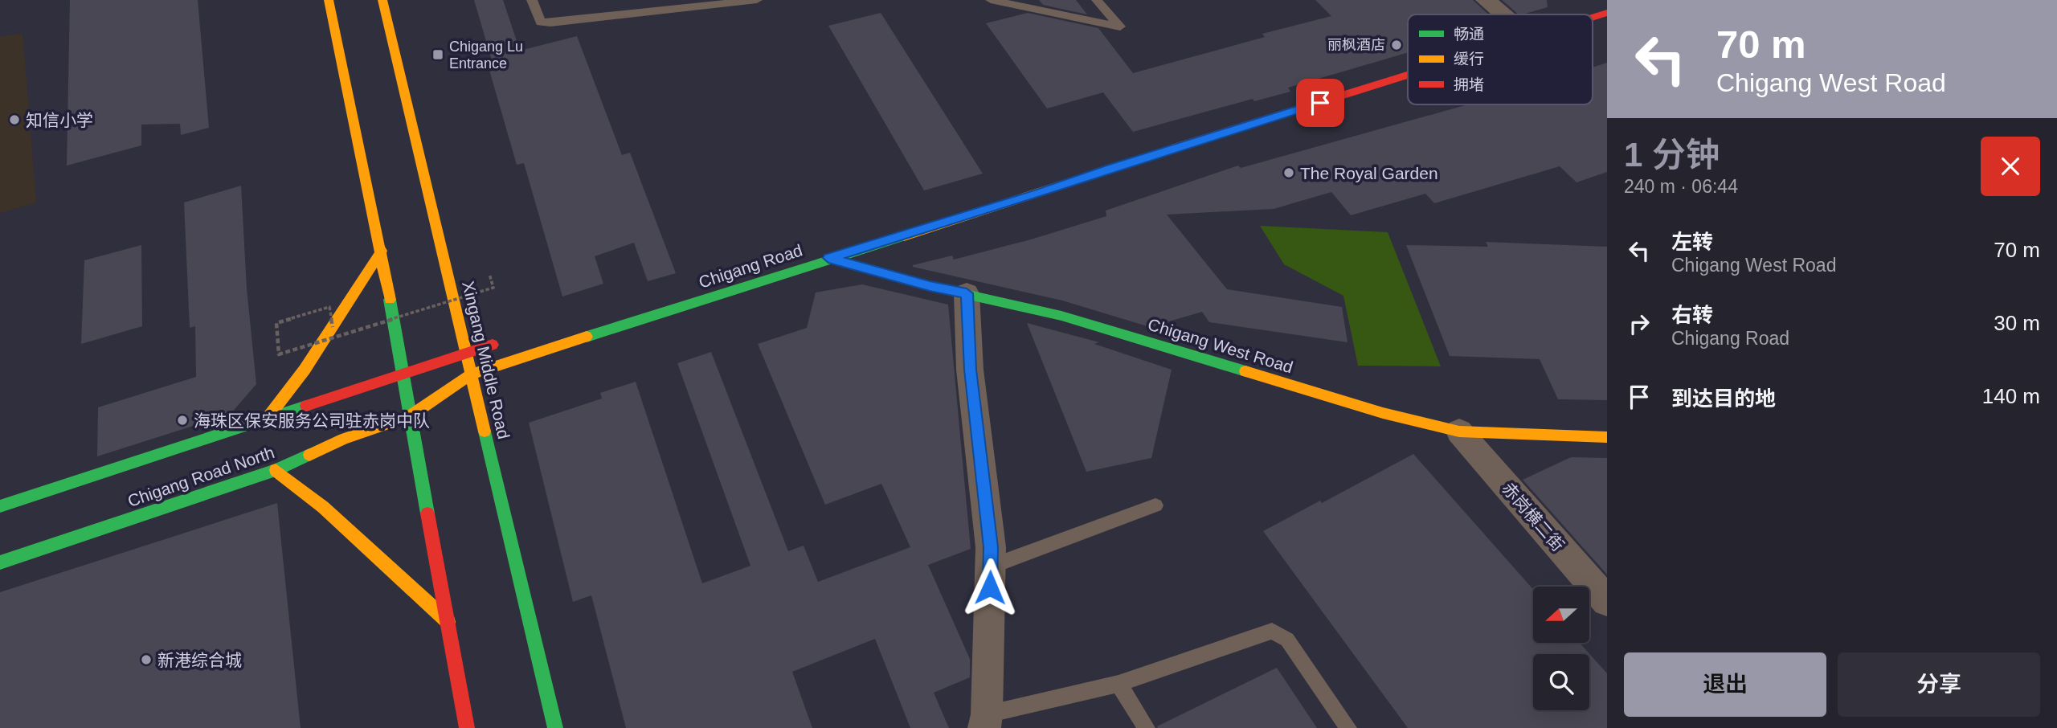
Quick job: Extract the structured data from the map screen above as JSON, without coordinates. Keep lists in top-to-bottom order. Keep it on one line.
{"streets":{"main road":["Chigang Road","Chigang West Road","Xingang Middle Road","Chigang Road North"],"street":["赤岗横二街"]},"crossings":[["Chigang Road","Chigang West Road"],["Chigang Road","Xingang Middle Road"],["Chigang Road","Chigang Road North"],["Chigang West Road","赤岗横二街"]],"places":{"other":["丽枫酒店","知信小学","The Royal Garden","海珠区保安服务公司驻赤岗中队","新港综合城"],"transit":["Chigang Lu Entrance"]},"legend":["畅通","缓行","拥堵"],"north":"left","page":{"turn":["70 m","Chigang West Road"],"heading":["1 分钟","240 m · 06:44"],"list":[{"name":"左转","note":"Chigang West Road","value":"70 m"},{"name":"右转","note":"Chigang Road","value":"30 m"},{"name":"到达目的地","value":"140 m"}],"buttons":["退出","分享"]}}
